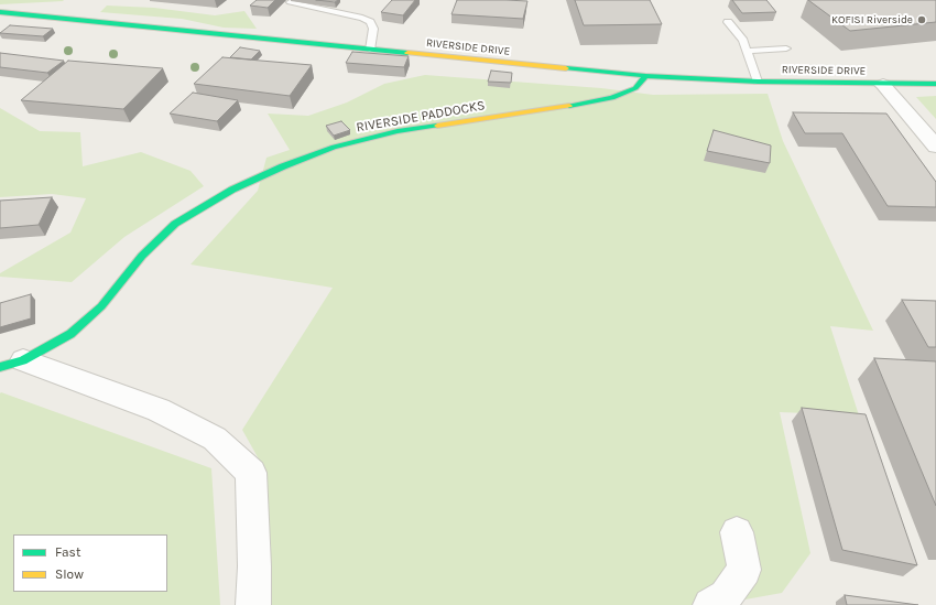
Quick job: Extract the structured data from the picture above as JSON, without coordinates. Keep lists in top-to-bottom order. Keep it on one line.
{"streets":{"street":["RIVERSIDE DRIVE","RIVERSIDE PADDOCKS"]},"crossings":[["RIVERSIDE DRIVE","RIVERSIDE PADDOCKS"]],"places":["KOFISI Riverside"],"legend":["Fast","Slow"]}
